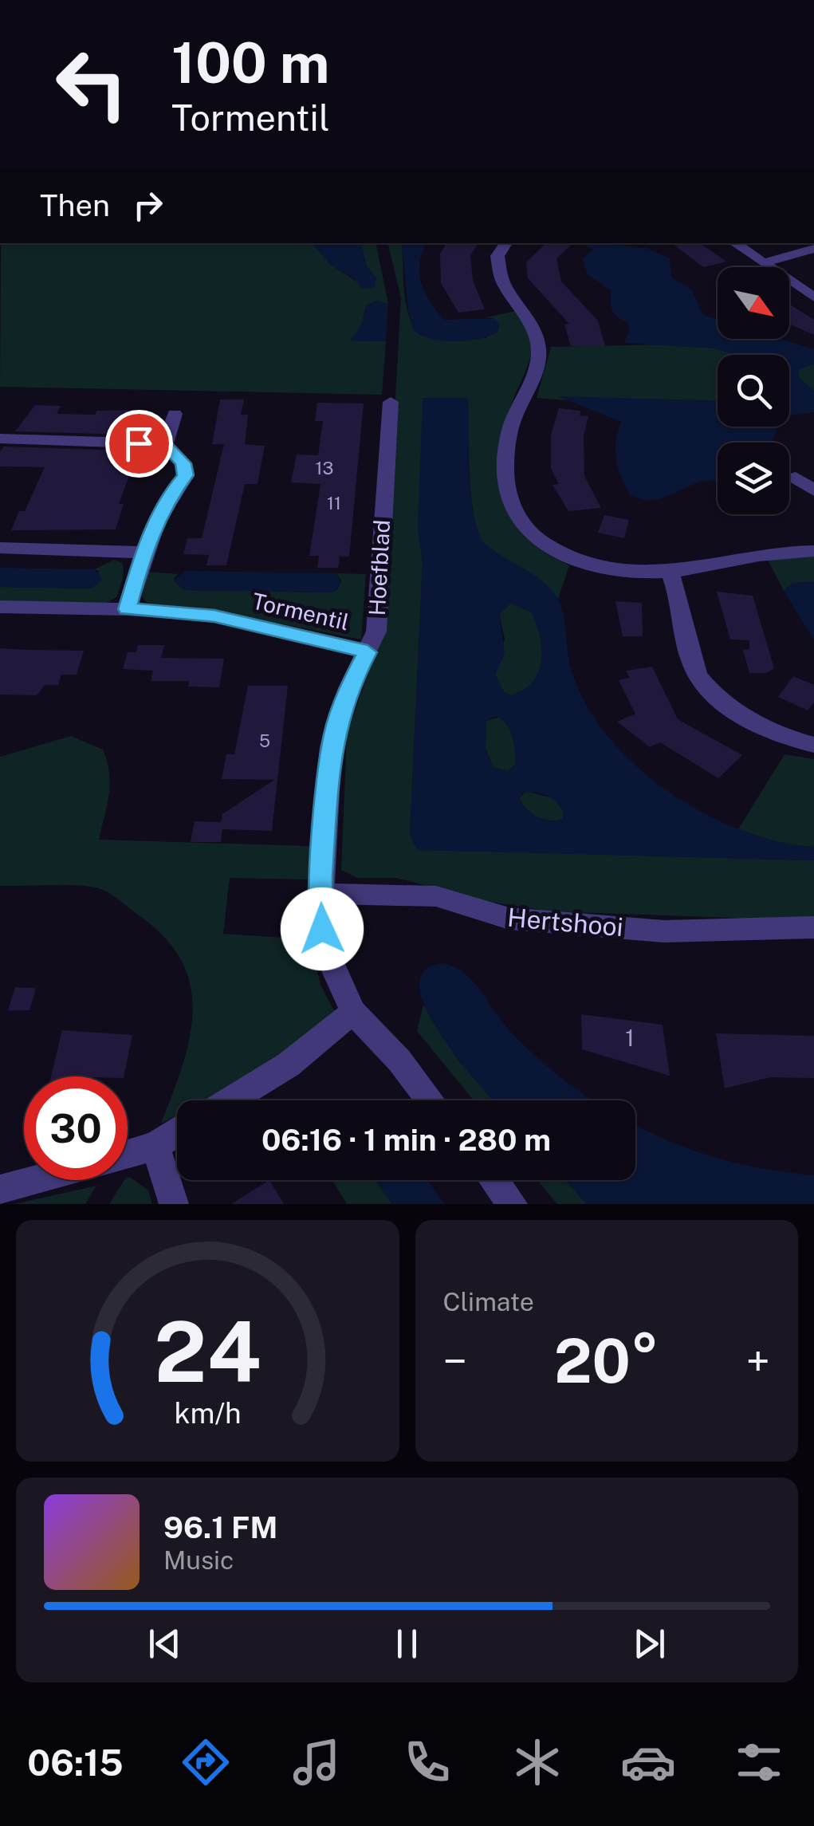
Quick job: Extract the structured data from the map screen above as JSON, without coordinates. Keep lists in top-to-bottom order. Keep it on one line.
{"streets":{"street":["Hoefblad","Tormentil","Hertshooi"]},"crossings":[["Hoefblad","Tormentil"],["Hoefblad","Hertshooi"]],"house_numbers":["13","11","5","1"],"north":"bottom right","page":{"turn":["100 m","Tormentil"],"then":"Then","limit":"30","trip":"06:16 · 1 min · 280 m","tile":"Climate","heat":["−","20°","+"],"song":["96.1 FM","Music"],"tabs":"06:15","gauge":["24","km/h"]}}
